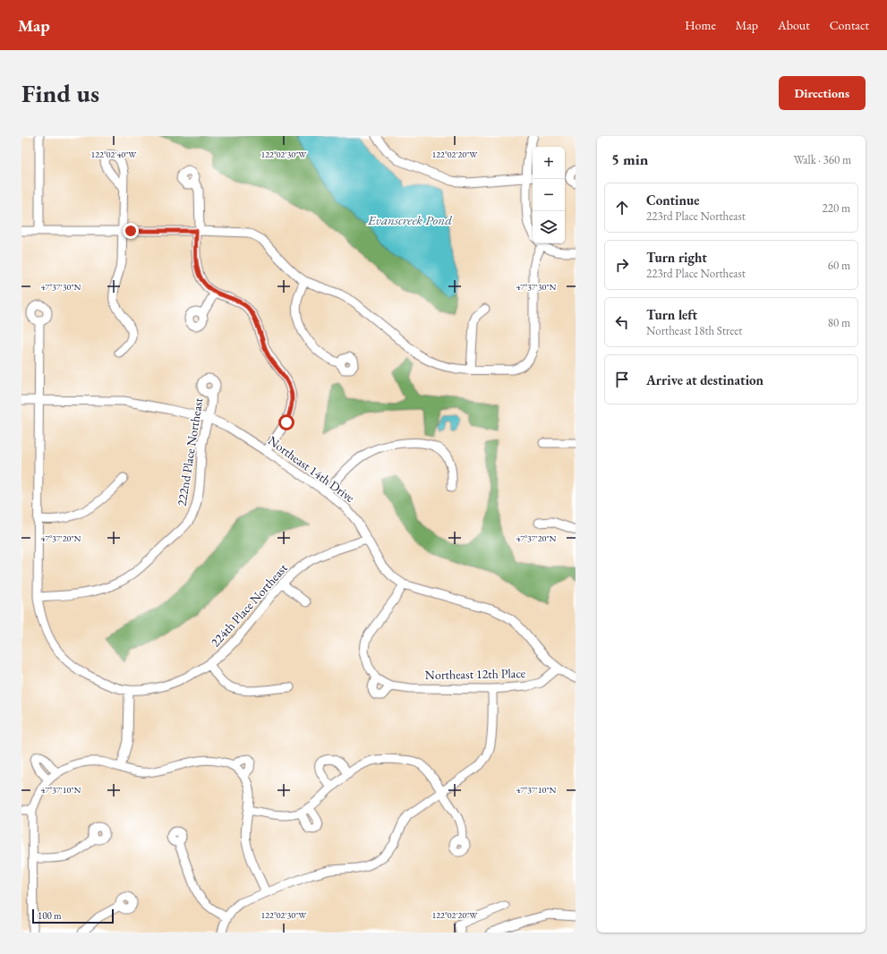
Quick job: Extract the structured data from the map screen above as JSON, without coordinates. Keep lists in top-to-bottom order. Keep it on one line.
{"streets":{"street":["222nd Place Northeast","Northeast 14th Drive","224th Place Northeast","Northeast 12th Place"]},"crossings":[["222nd Place Northeast","Northeast 14th Drive"],["Northeast 14th Drive","224th Place Northeast"],["Northeast 14th Drive","Northeast 12th Place"]],"water":["Evanscreek Pond"],"scale_bar":"100 m","page":{"header":"Map","nav":["Home","Map","About","Contact"],"buttons":"Directions","title":"Find us","heading":["5 min","Walk · 360 m"],"map_buttons":["+","−"],"list":[["Continue","223rd Place Northeast","220 m"],["Turn right","223rd Place Northeast","60 m"],["Turn left","Northeast 18th Street","80 m"],"Arrive at destination"],"scale":"100 m"},"coordinates":["122°02'40\"W","122°02'30\"W","122°02'20\"W","47°37'30\"N","47°37'20\"N","47°37'10\"N"]}
